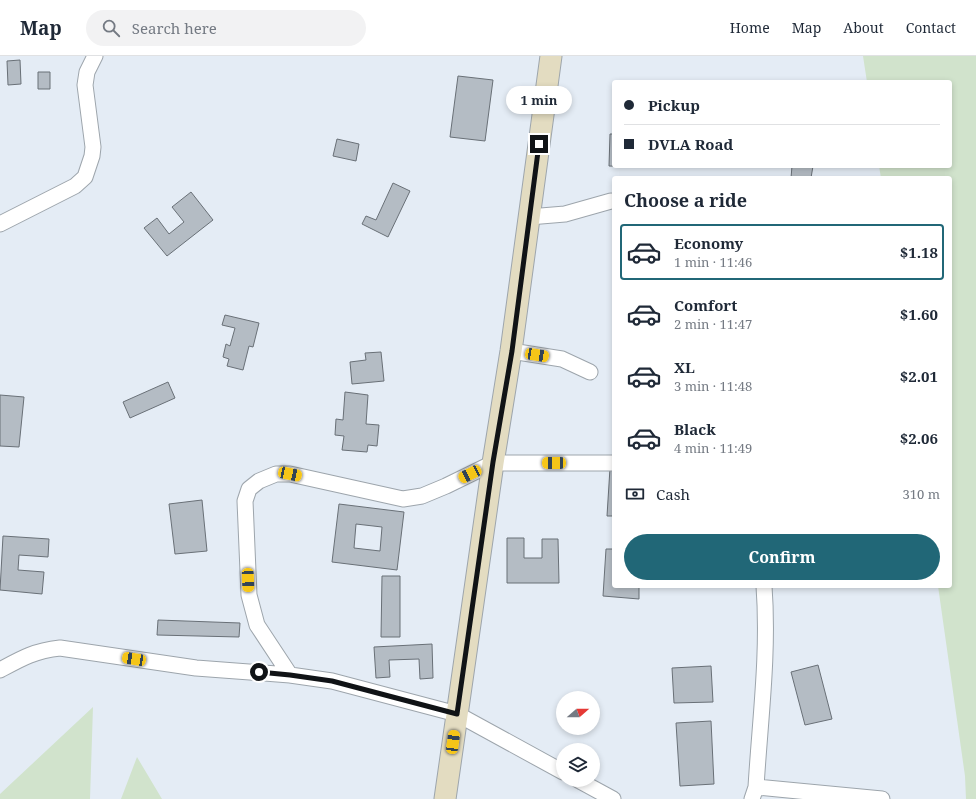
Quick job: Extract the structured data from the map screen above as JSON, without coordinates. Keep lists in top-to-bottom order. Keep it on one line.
{"north":"right","page":{"header":"Map","search":"Search here","nav":["Home","Map","About","Contact"],"banner":["Pickup","DVLA Road"],"bubble":"1 min","heading":"Choose a ride","list":[{"name":"Economy","note":"1 min · 11:46","value":"$1.18"},{"name":"Comfort","note":"2 min · 11:47","value":"$1.60"},{"name":"XL","note":"3 min · 11:48","value":"$2.01"},{"name":"Black","note":"4 min · 11:49","value":"$2.06"}],"pay":["Cash","310 m"],"buttons":"Confirm"}}
